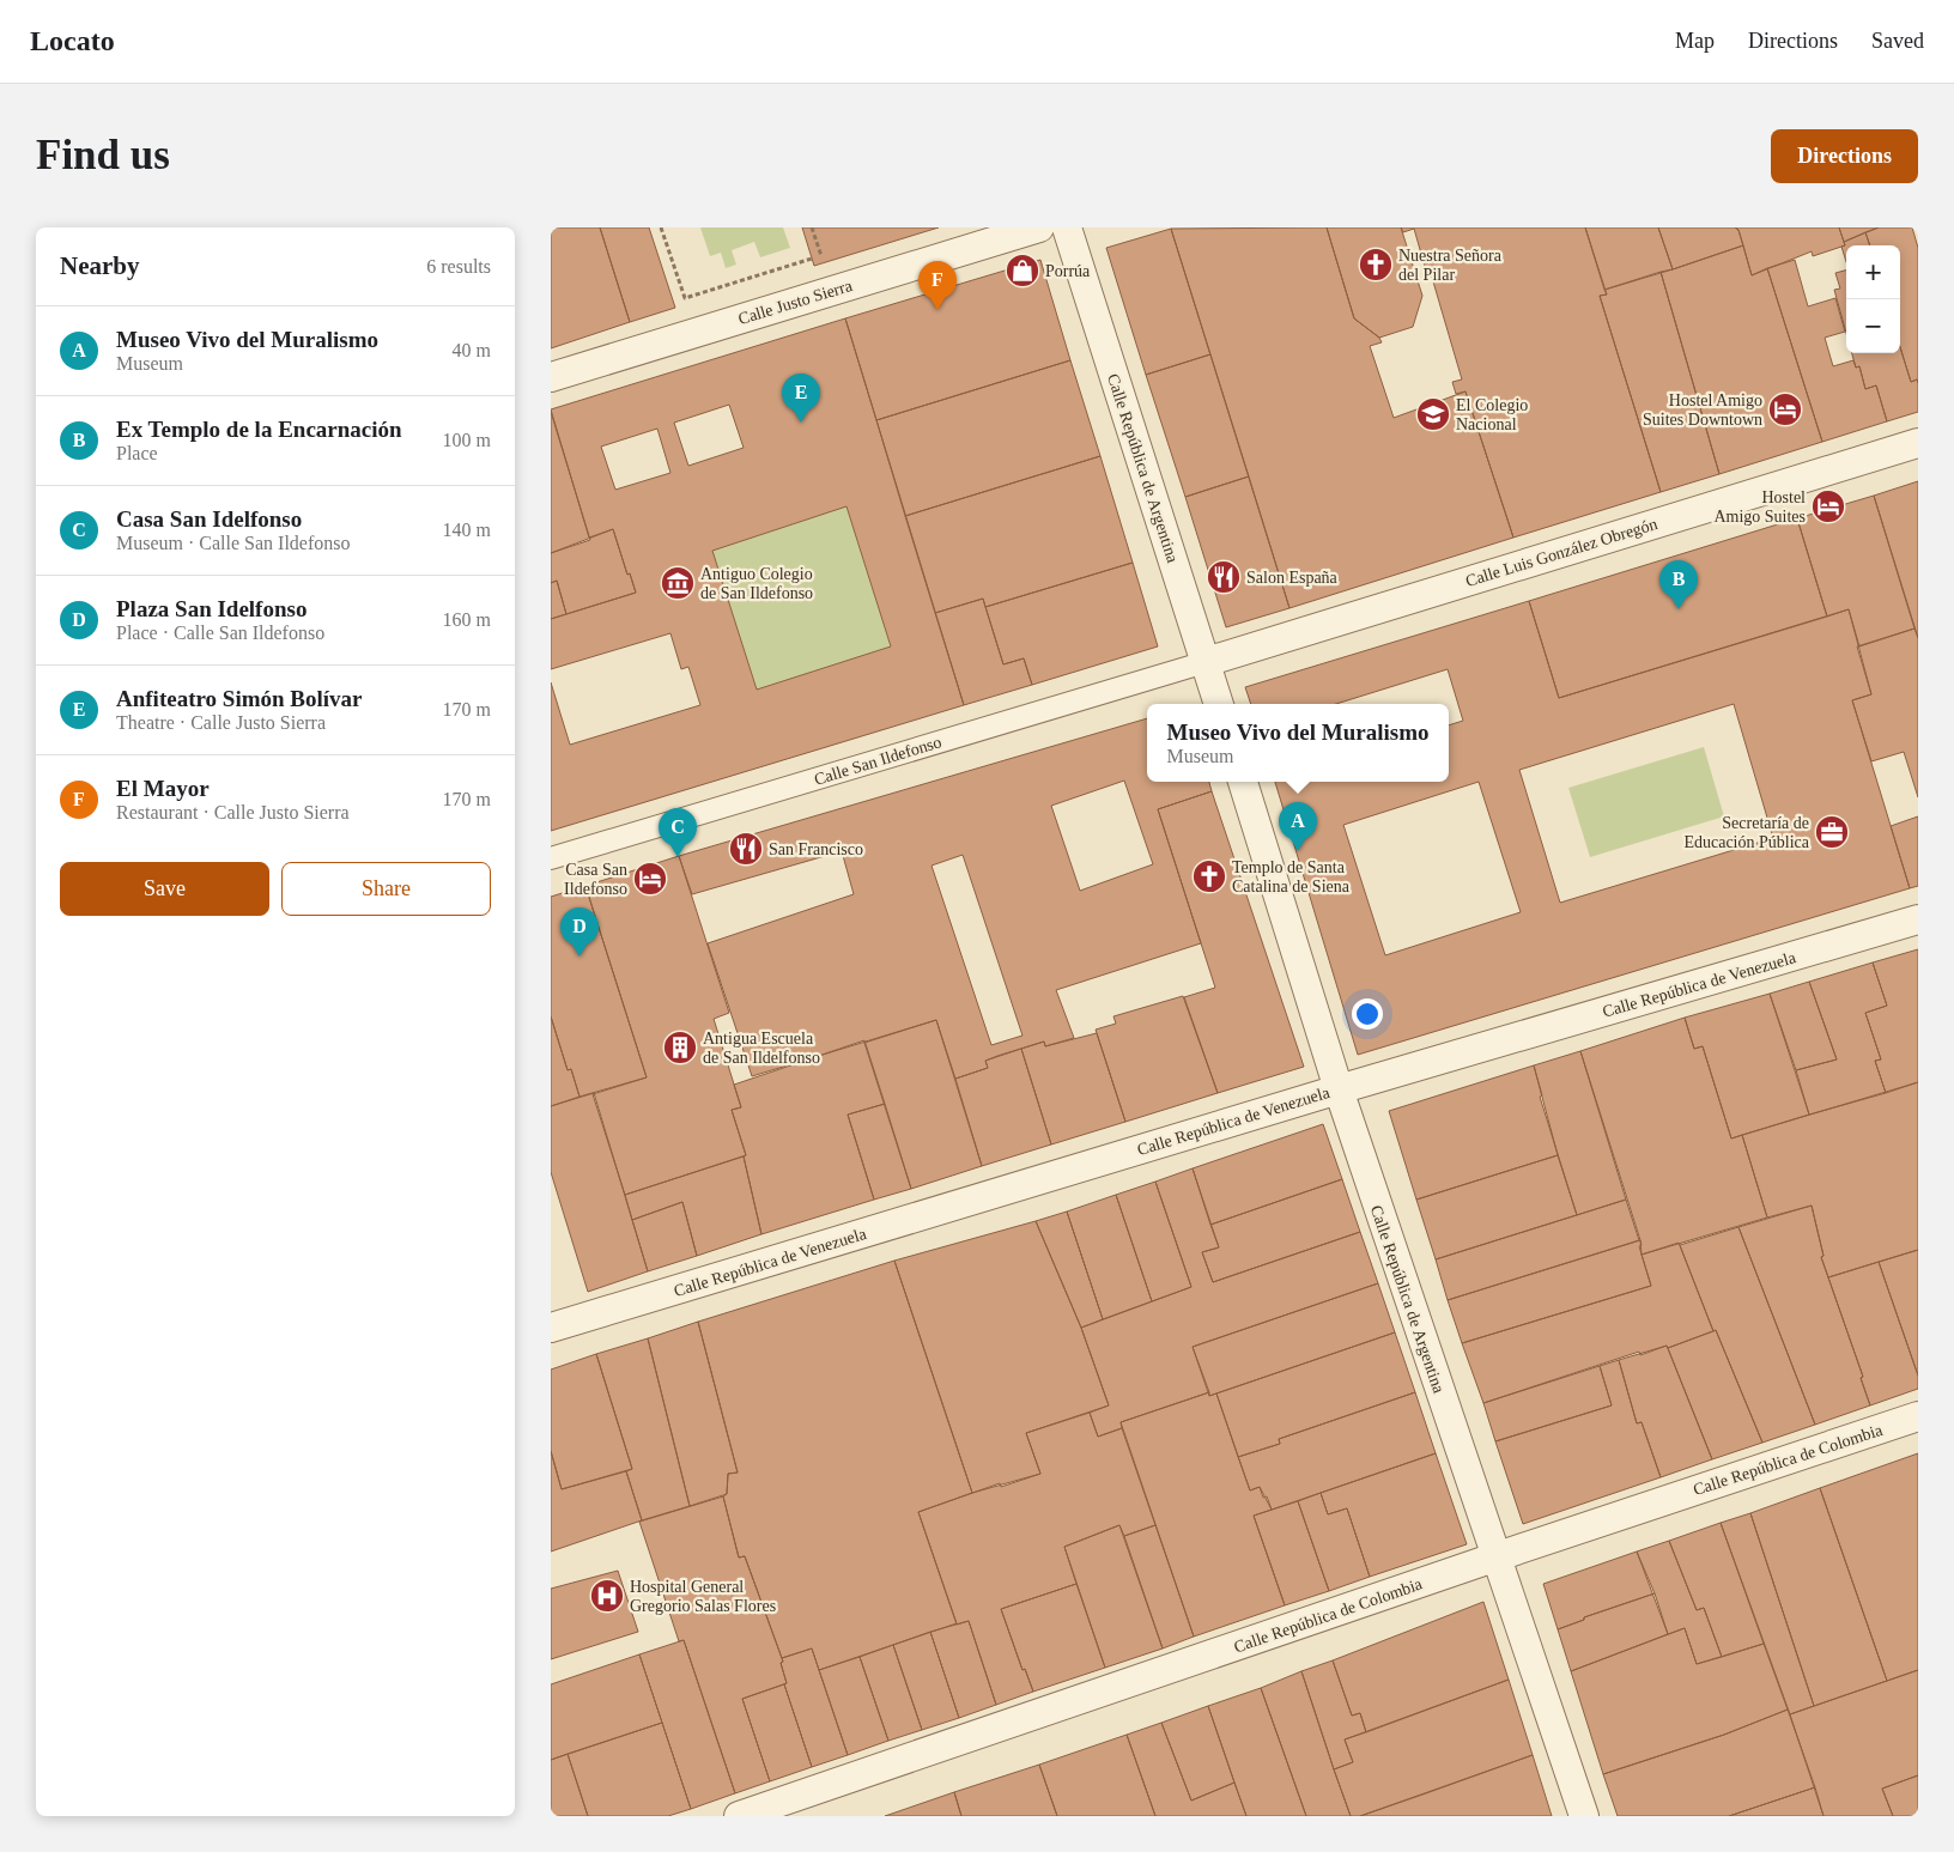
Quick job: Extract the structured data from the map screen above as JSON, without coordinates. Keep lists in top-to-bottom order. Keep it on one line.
{"streets":{"street":["Calle Justo Sierra","Calle República de Argentina","Calle Luis González Obregón","Calle San Ildefonso","Calle República de Venezuela","Calle República de Colombia"]},"crossings":[["Calle República de Argentina","Calle Luis González Obregón"],["Calle República de Argentina","Calle San Ildefonso"],["Calle República de Argentina","Calle República de Venezuela"],["Calle República de Argentina","Calle República de Colombia"],["Calle Luis González Obregón","Calle San Ildefonso"]],"places":{"church":["Nuestra Señora del Pilar","Templo de Santa Catalina de Siena"],"shop":["Porrúa"],"hotel":["Hostel Amigo Suites Downtown","Hostel Amigo Suites","Casa San Ildefonso"],"school or university":["El Colegio Nacional"],"restaurant":["Salon España","San Francisco"],"museum":["Antiguo Colegio de San Ildefonso"],"office":["Secretaría de Educación Pública"],"building":["Antigua Escuela de San Ildelfonso"],"hospital":["Hospital General Gregorio Salas Flores"]},"page":{"header":"Locato","nav":["Map","Directions","Saved"],"buttons":["Directions",["Save","Share"]],"title":"Find us","heading":["Nearby","6 results"],"map_buttons":["+","−"],"pins":["F","E","B","A","C","D"],"list":[{"mark":"A","name":"Museo Vivo del Muralismo","note":"Museum","value":"40 m"},{"mark":"B","name":"Ex Templo de la Encarnación","note":"Place","value":"100 m"},{"mark":"C","name":"Casa San Idelfonso","note":"Museum · Calle San Ildefonso","value":"140 m"},{"mark":"D","name":"Plaza San Idelfonso","note":"Place · Calle San Ildefonso","value":"160 m"},{"mark":"E","name":"Anfiteatro Simón Bolívar","note":"Theatre · Calle Justo Sierra","value":"170 m"},{"mark":"F","name":"El Mayor","note":"Restaurant · Calle Justo Sierra","value":"170 m"}],"popup":["Museo Vivo del Muralismo","Museum"]}}
